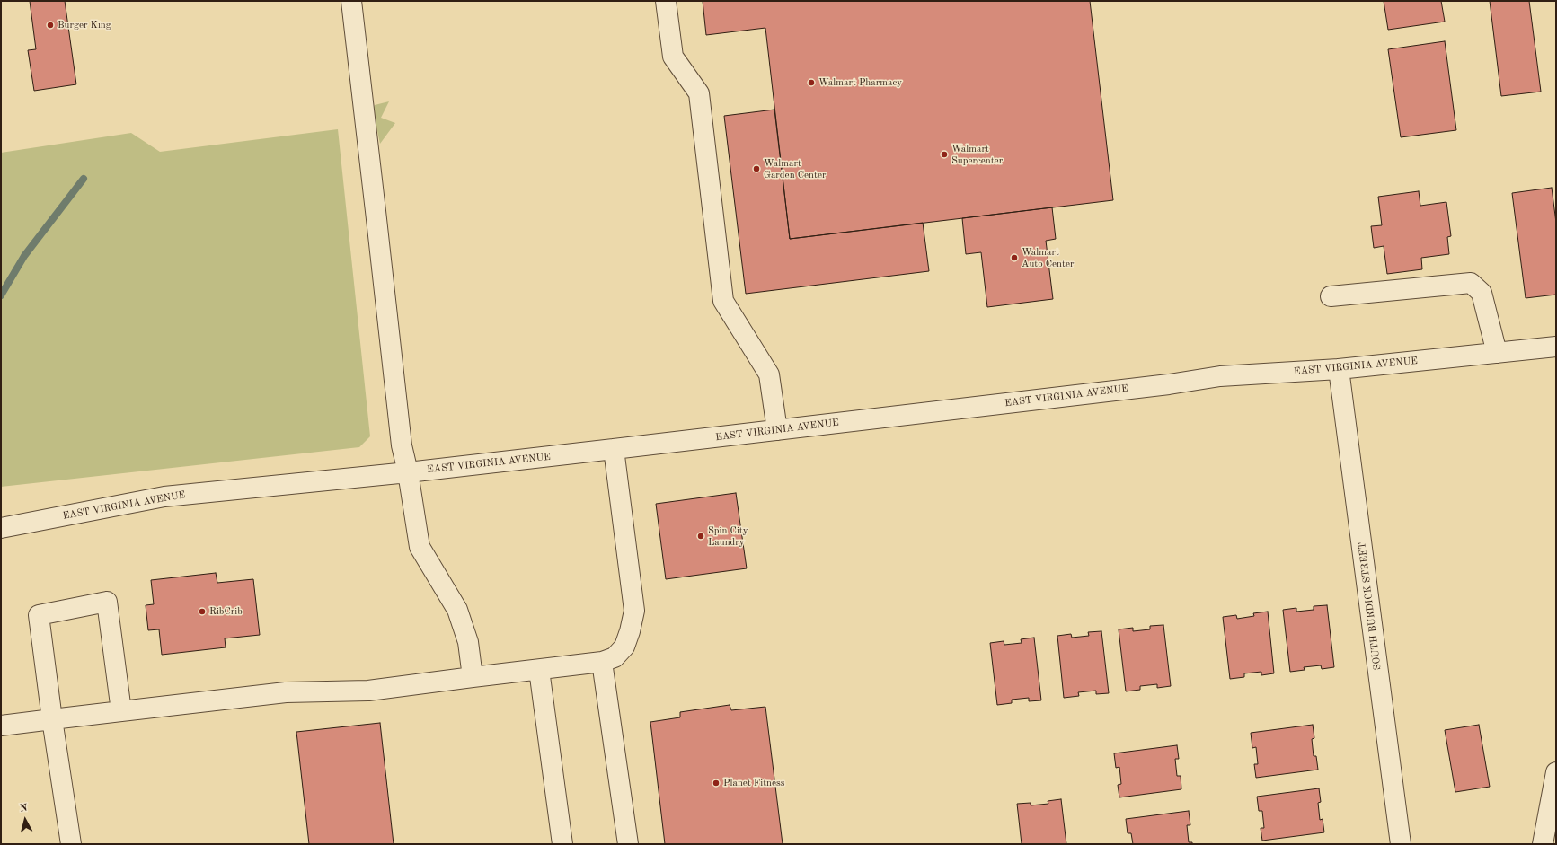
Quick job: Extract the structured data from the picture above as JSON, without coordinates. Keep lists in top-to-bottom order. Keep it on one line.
{"streets":{"street":["EAST VIRGINIA AVENUE","SOUTH BURDICK STREET"]},"crossings":[["EAST VIRGINIA AVENUE","SOUTH BURDICK STREET"]],"places":["Burger King","Walmart Pharmacy","Walmart Supercenter","Walmart Garden Center","Walmart Auto Center","Spin City Laundry","RibCrib","Planet Fitness"],"north":"top"}
